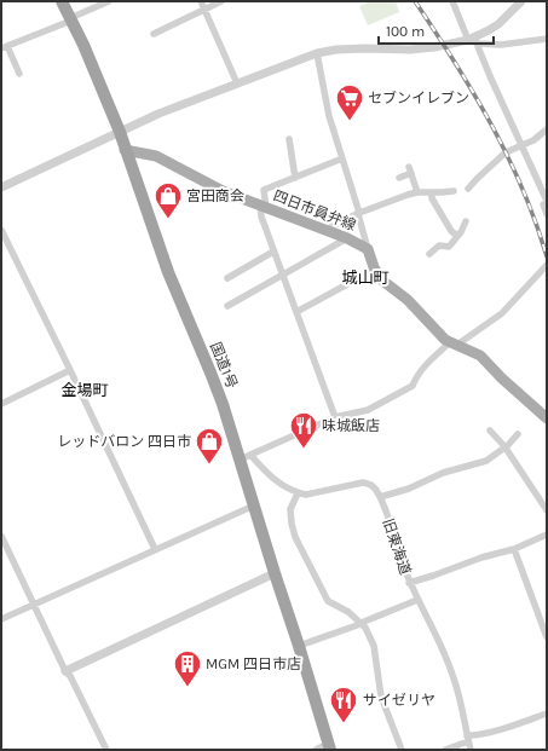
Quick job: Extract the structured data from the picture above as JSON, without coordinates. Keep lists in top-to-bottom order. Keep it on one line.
{"streets":{"highway":["国道1号"],"main road":["四日市員弁線"],"street":["旧東海道"]},"crossings":[["四日市員弁線","国道1号"]],"districts":["城山町","金場町"],"places":{"supermarket":["セブンイレブン"],"shop":["宮田商会","レッドバロン 四日市"],"restaurant":["味城飯店","サイゼリヤ"],"building":["MGM 四日市店"]},"scale_bar":"100 m"}
